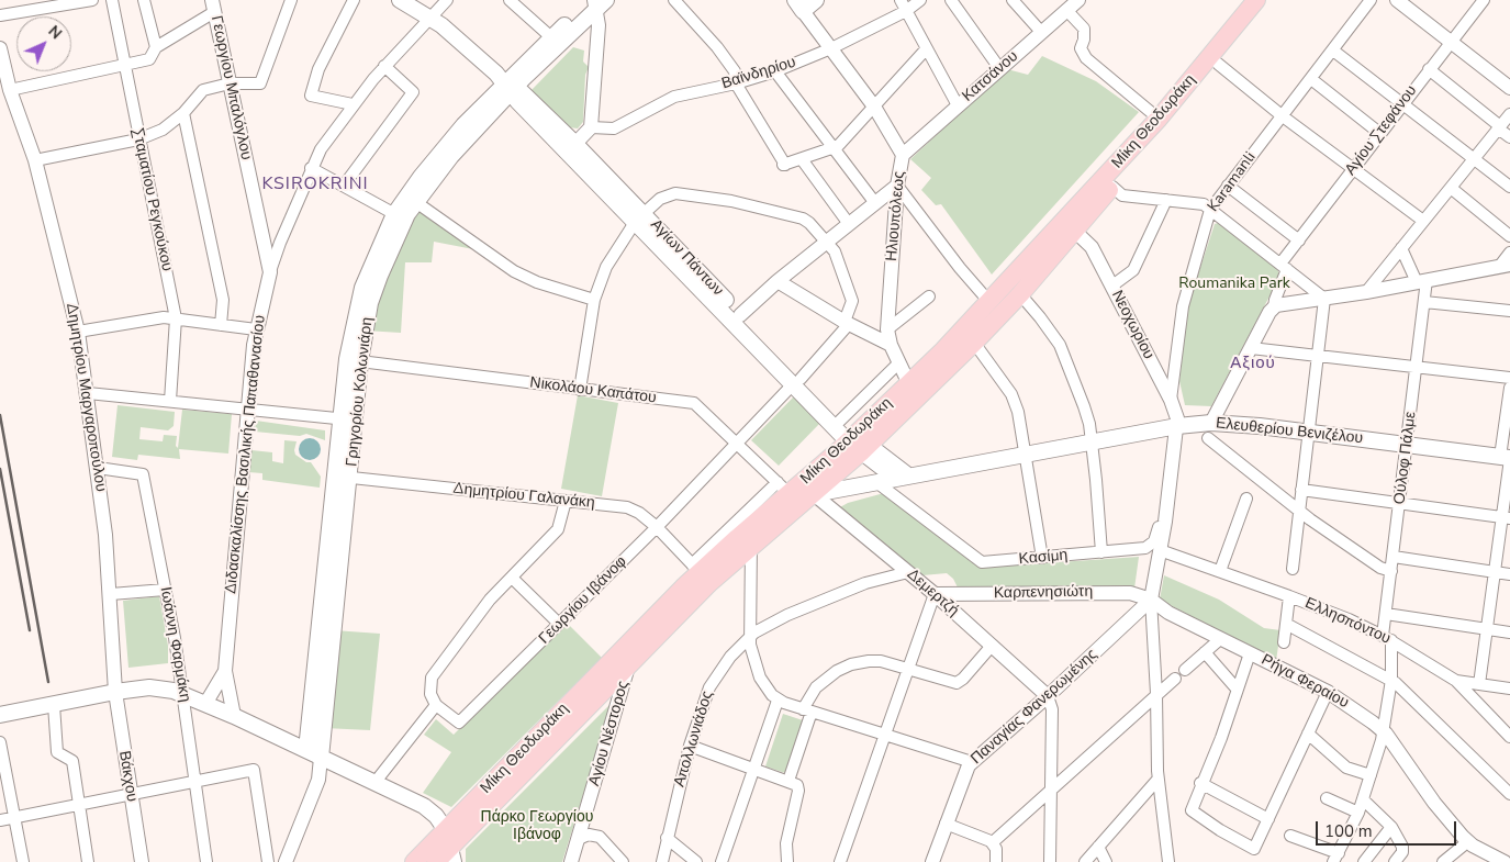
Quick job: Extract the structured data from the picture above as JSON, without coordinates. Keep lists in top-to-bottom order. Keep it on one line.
{"streets":{"highway":["Μίκη Θεοδωράκη"],"main road":["Αγίων Πάντων","Γρηγορίου Κολωνιάρη","Ελευθερίου Βενιζέλου"],"street":["Βαϊνδηρίου","Κατσάνου","Γεωργίου Μπαλόγλου","Αγίου Στεφάνου","Karamanli","Σταματίου Ρεγκούκου","Ηλιουπόλεως","Νεοχωρίου","Νικολάου Καπάτου","Δημητρίου Μαργαροπούλου","Διδασκαλίσσης Βασιλικής Παπαθανασίου","Ούλοφ Πάλμε","Δημητρίου Γαλανάκη","Κασίμη","Δεμερτζή","Καρπενησιώτη","Γεωργίου Ιβάνοφ","Ελλησπόντου","Ιωάννη Φαρμάκη","Ρήγα Φεραίου","Παναγίας Φανερωμένης","Αγίου Νέστορος","Απολλωνιάδος","Βάκχου"]},"crossings":[["Βαϊνδηρίου","Ηλιουπόλεως"],["Κατσάνου","Ηλιουπόλεως"],["Γεωργίου Μπαλόγλου","Διδασκαλίσσης Βασιλικής Παπαθανασίου"],["Μίκη Θεοδωράκη","Ηλιουπόλεως"],["Μίκη Θεοδωράκη","Αγίων Πάντων"],["Μίκη Θεοδωράκη","Νεοχωρίου"],["Μίκη Θεοδωράκη","Νικολάου Καπάτου"],["Μίκη Θεοδωράκη","Ελευθερίου Βενιζέλου"],["Μίκη Θεοδωράκη","Δημητρίου Γαλανάκη"],["Μίκη Θεοδωράκη","Δεμερτζή"],["Μίκη Θεοδωράκη","Αγίου Νέστορος"],["Karamanli","Νεοχωρίου"],["Αγίων Πάντων","Γρηγορίου Κολωνιάρη"],["Αγίων Πάντων","Διδασκαλίσσης Βασιλικής Παπαθανασίου"],["Αγίων Πάντων","Γεωργίου Ιβάνοφ"],["Νεοχωρίου","Ελευθερίου Βενιζέλου"],["Νικολάου Καπάτου","Γρηγορίου Κολωνιάρη"],["Νικολάου Καπάτου","Γεωργίου Ιβάνοφ"],["Γρηγορίου Κολωνιάρη","Δημητρίου Γαλανάκη"],["Δημητρίου Μαργαροπούλου","Ιωάννη Φαρμάκη"],["Δημητρίου Μαργαροπούλου","Βάκχου"],["Ελευθερίου Βενιζέλου","Ούλοφ Πάλμε"],["Ελευθερίου Βενιζέλου","Κασίμη"],["Ελευθερίου Βενιζέλου","Δεμερτζή"],["Ούλοφ Πάλμε","Ελλησπόντου"],["Ούλοφ Πάλμε","Ρήγα Φεραίου"],["Δημητρίου Γαλανάκη","Γεωργίου Ιβάνοφ"],["Δεμερτζή","Καρπενησιώτη"],["Δεμερτζή","Παναγίας Φανερωμένης"],["Δεμερτζή","Απολλωνιάδος"],["Καρπενησιώτη","Ρήγα Φεραίου"],["Καρπενησιώτη","Παναγίας Φανερωμένης"],["Ρήγα Φεραίου","Παναγίας Φανερωμένης"]],"districts":["KSIROKRINI","Αξιού"],"parks":["Roumanika Park","Πάρκο Γεωργίου Ιβάνοφ"],"scale_bar":"100 m","north":"top right"}
